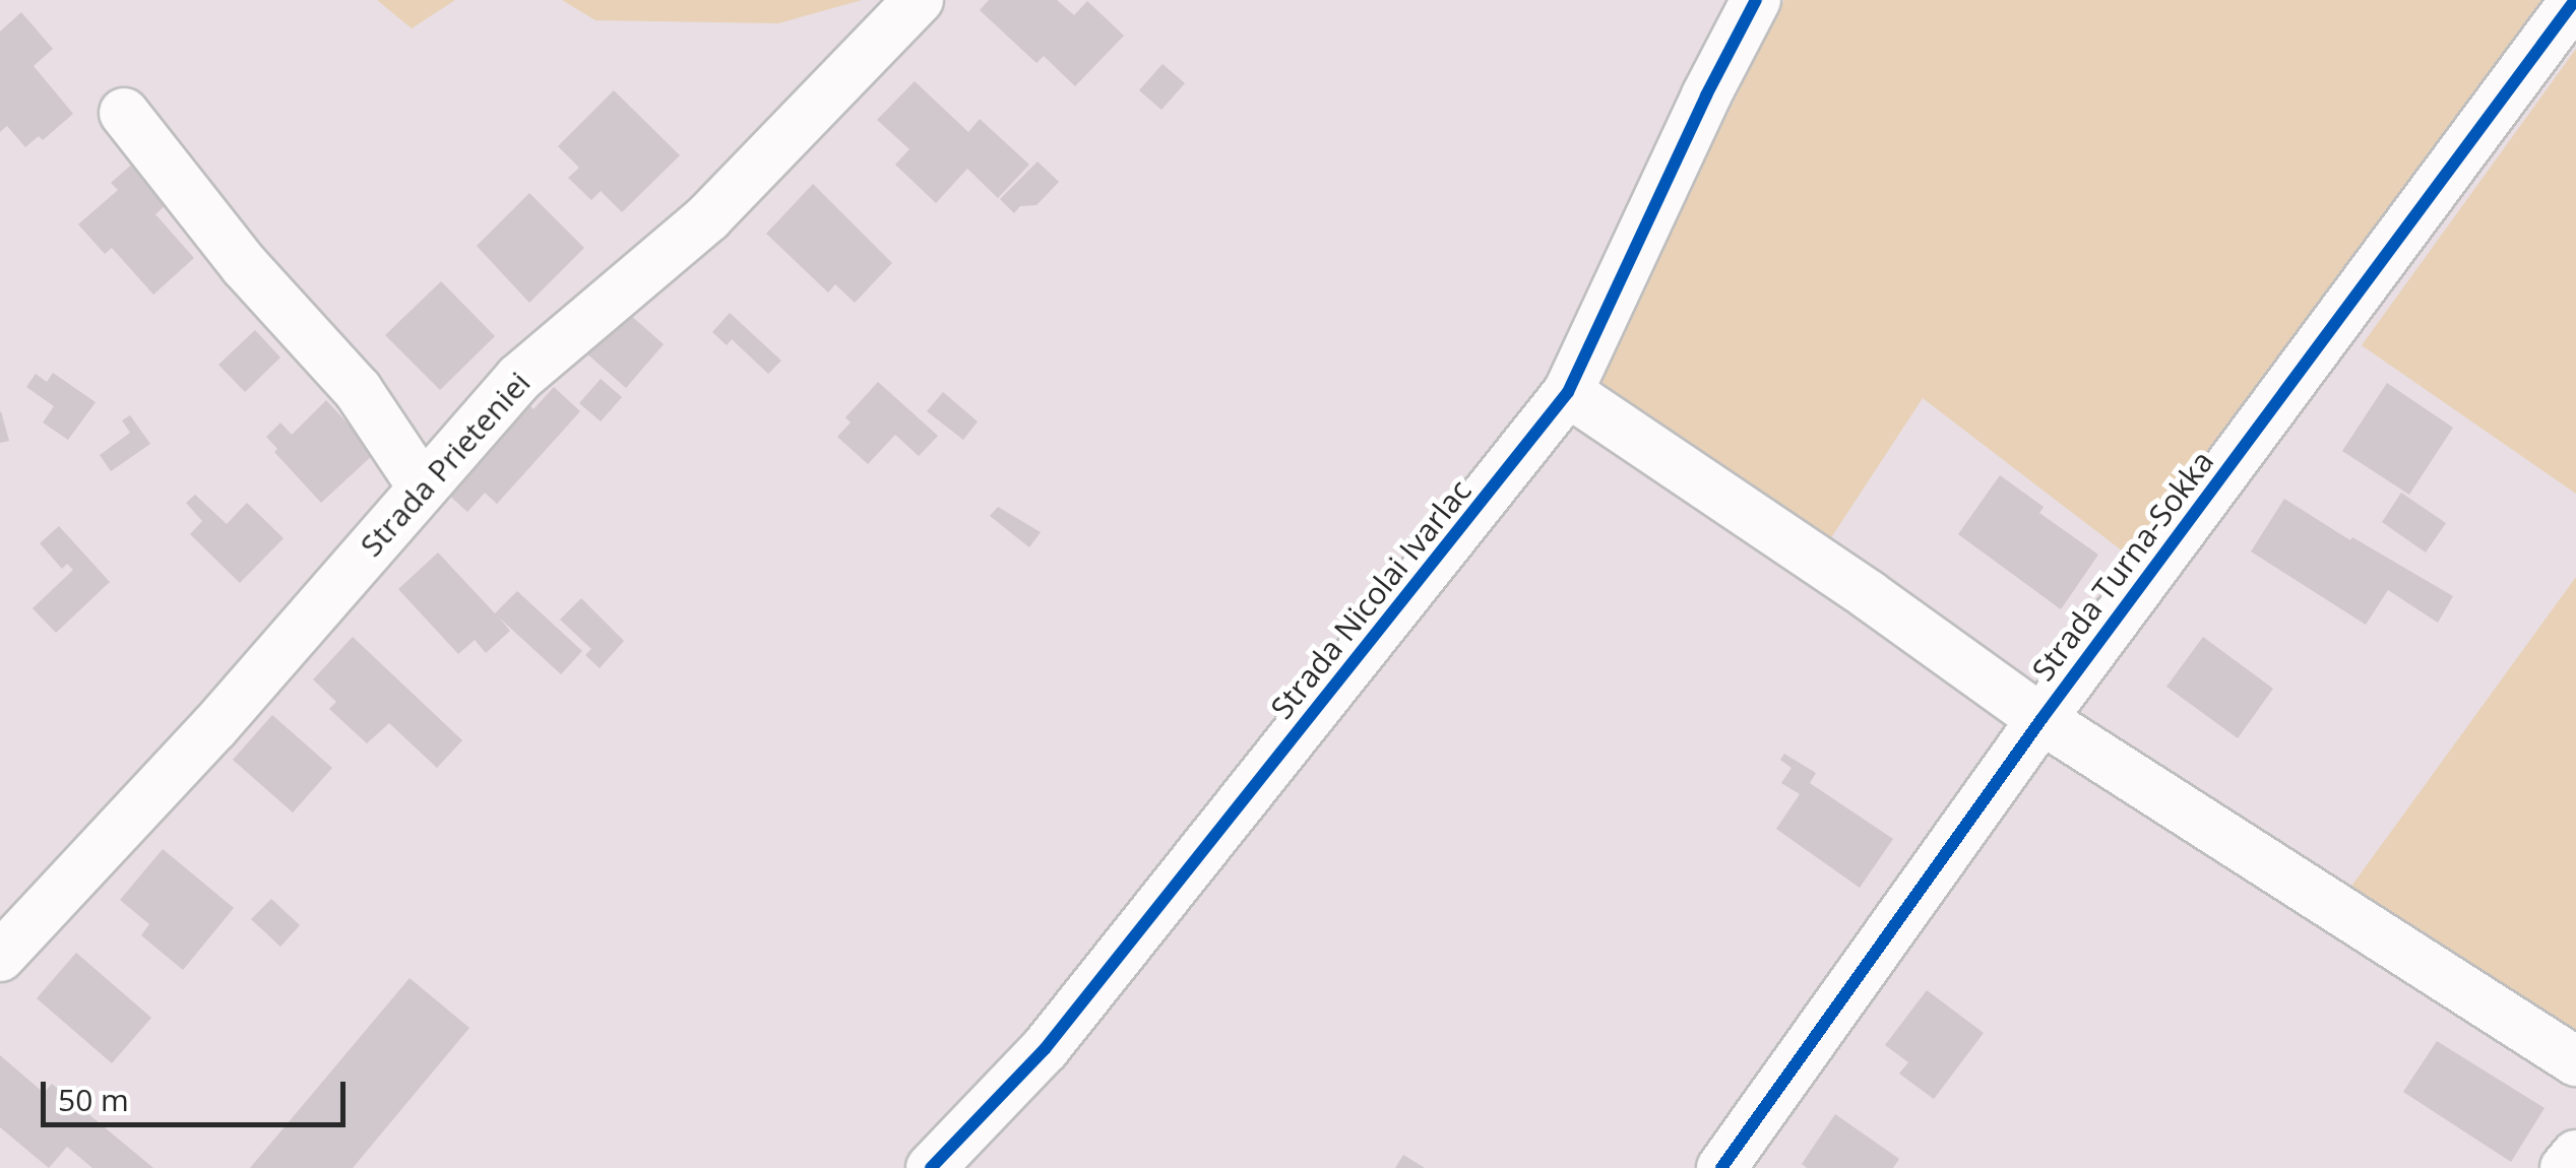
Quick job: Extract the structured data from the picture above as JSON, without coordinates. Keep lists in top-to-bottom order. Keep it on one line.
{"streets":{"street":["Strada Prieteniei","Strada Turna-Sokka","Strada Nicolai Ivarlac"]},"scale_bar":"50 m"}
